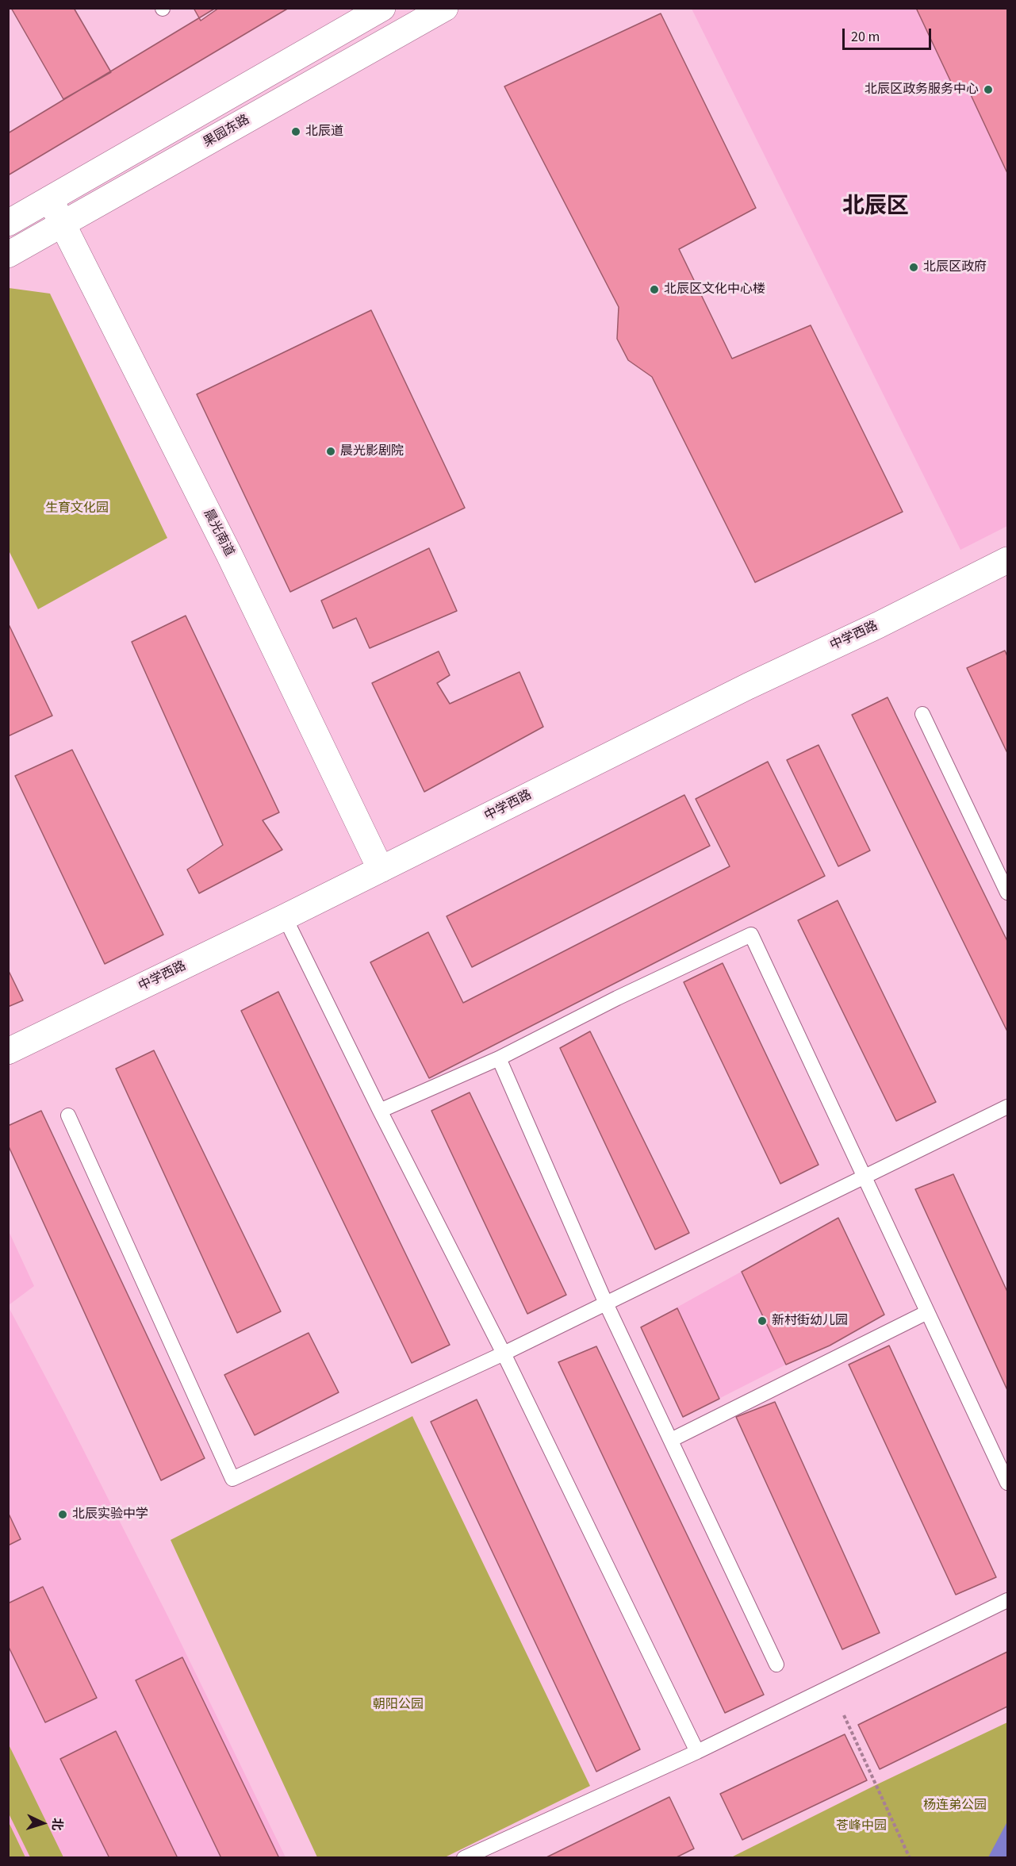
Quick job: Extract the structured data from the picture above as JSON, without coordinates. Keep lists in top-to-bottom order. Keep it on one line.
{"streets":{"street":["果园东路","晨光南道","中学西路"]},"crossings":[["果园东路","晨光南道"],["晨光南道","中学西路"]],"districts":["北辰区"],"parks":["生育文化园","朝阳公园","杨连弟公园","苍峰中园"],"places":["北辰区政务服务中心","北辰道","北辰区政府","北辰区文化中心楼","晨光影剧院","新村街幼儿园","北辰实验中学"],"scale_bar":"20 m","north":"right"}
